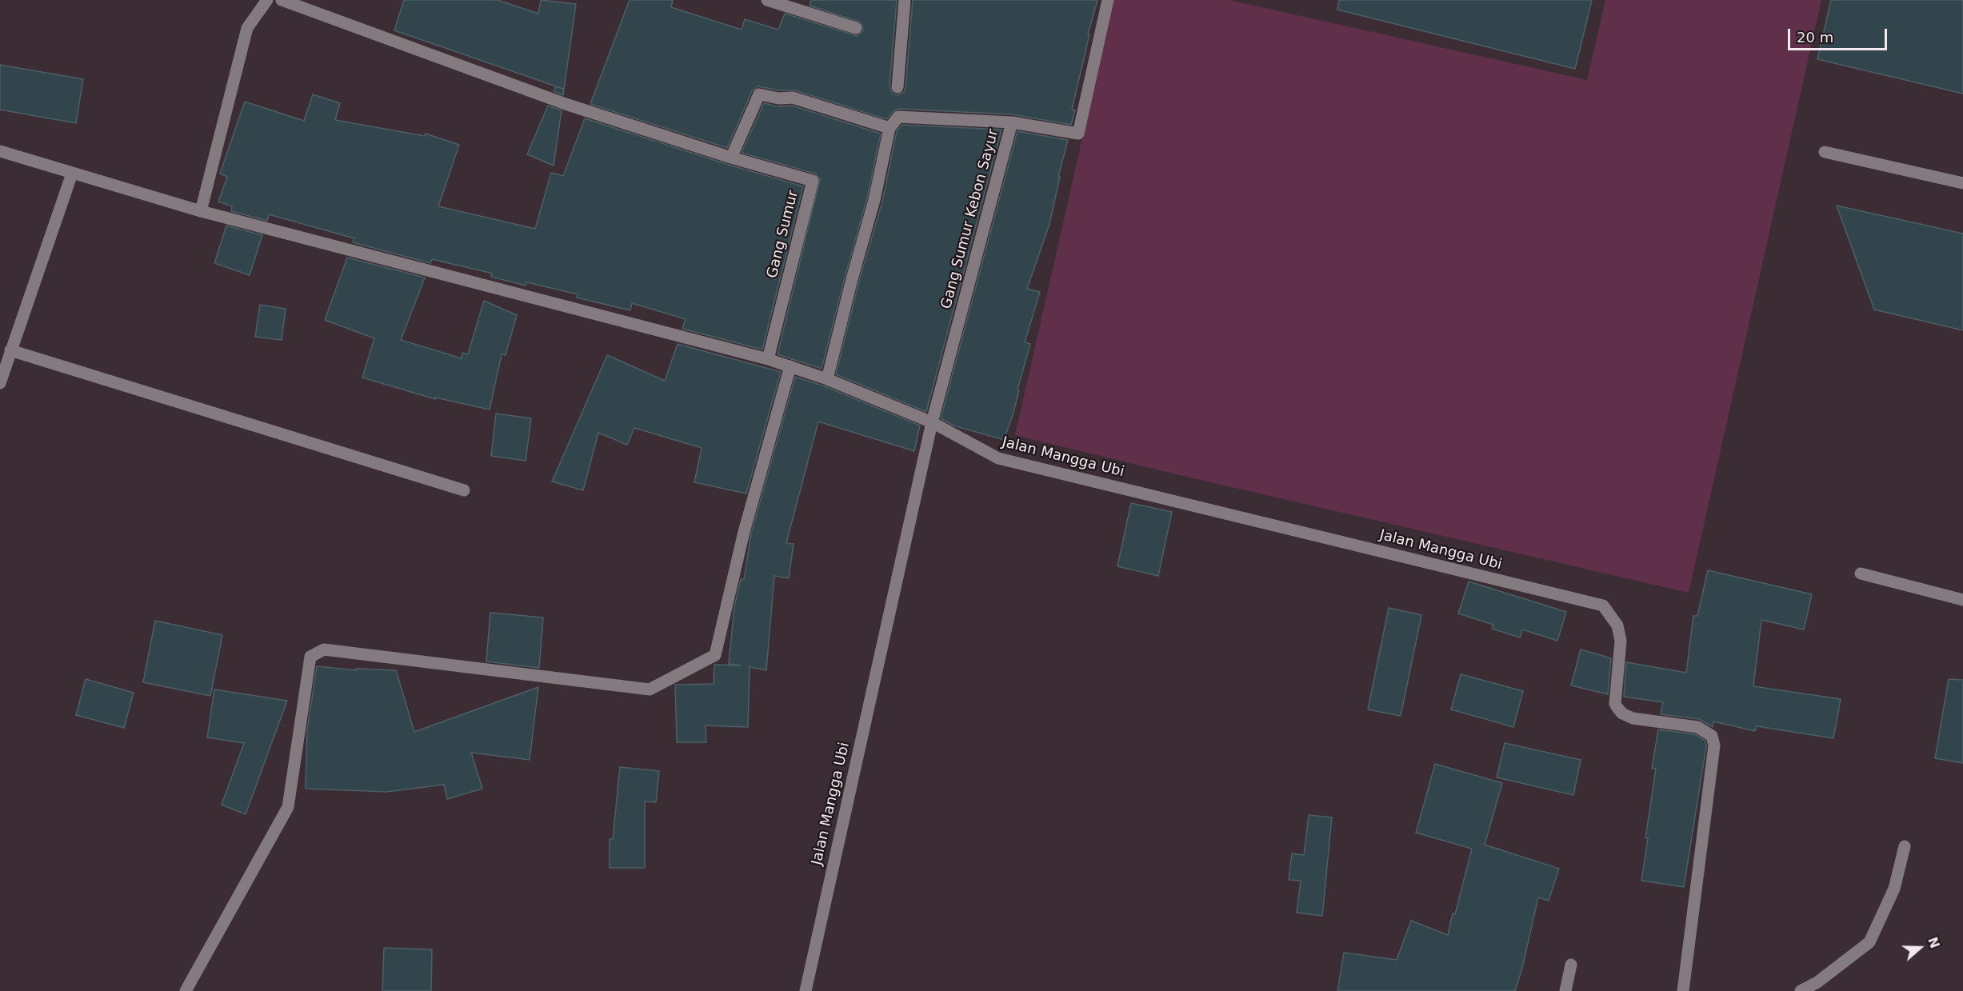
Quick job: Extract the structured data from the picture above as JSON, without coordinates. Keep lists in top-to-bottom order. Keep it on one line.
{"streets":{"street":["Gang Sumur Kebon Sayur","Gang Sumur","Jalan Mangga Ubi"]},"crossings":[["Gang Sumur Kebon Sayur","Jalan Mangga Ubi"]],"scale_bar":"20 m","north":"right"}
